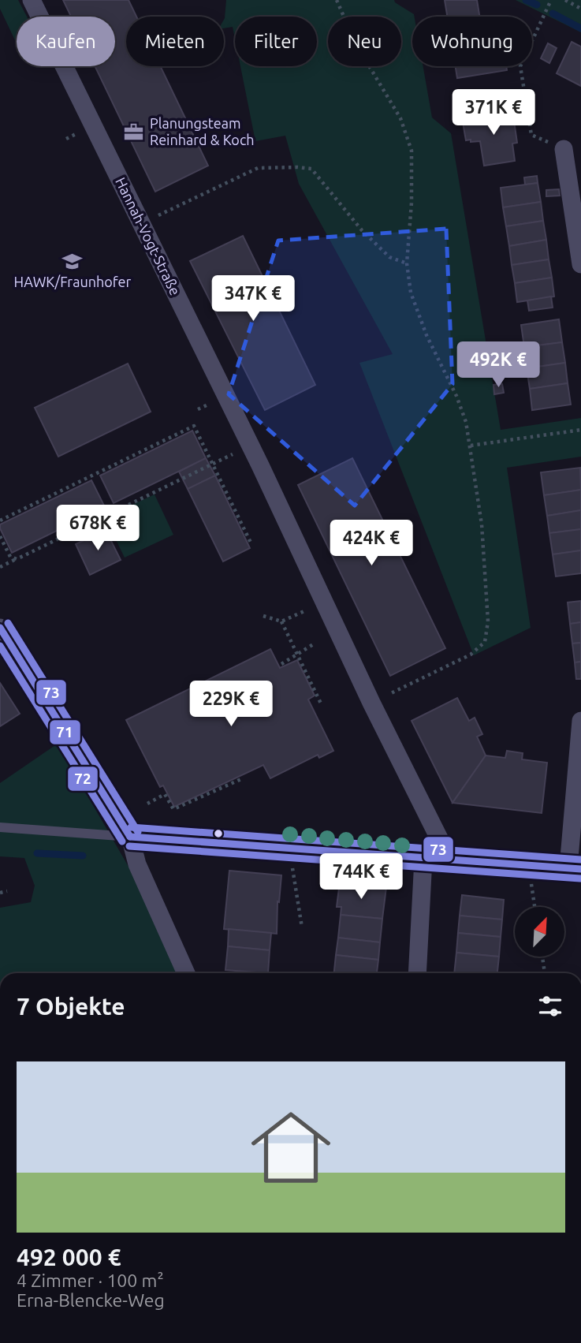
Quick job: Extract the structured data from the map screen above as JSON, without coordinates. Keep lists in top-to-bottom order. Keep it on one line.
{"streets":{"street":["Hannah-Vogt-Straße"]},"places":{"office":["Planungsteam Reinhard & Koch"],"school or university":["HAWK/Fraunhofer"]},"lines":["transit line 73","transit line 71","transit line 72"],"north":"top right","page":{"chip":["Kaufen","Mieten","Filter","Neu","Wohnung"],"price":["371K €","347K €","492K €","678K €","424K €","229K €","744K €"],"heading":"7 Objekte","list":[{"name":"492 000 €","note":"4 Zimmer · 100 m² · Erna-Blencke-Weg"}]}}
